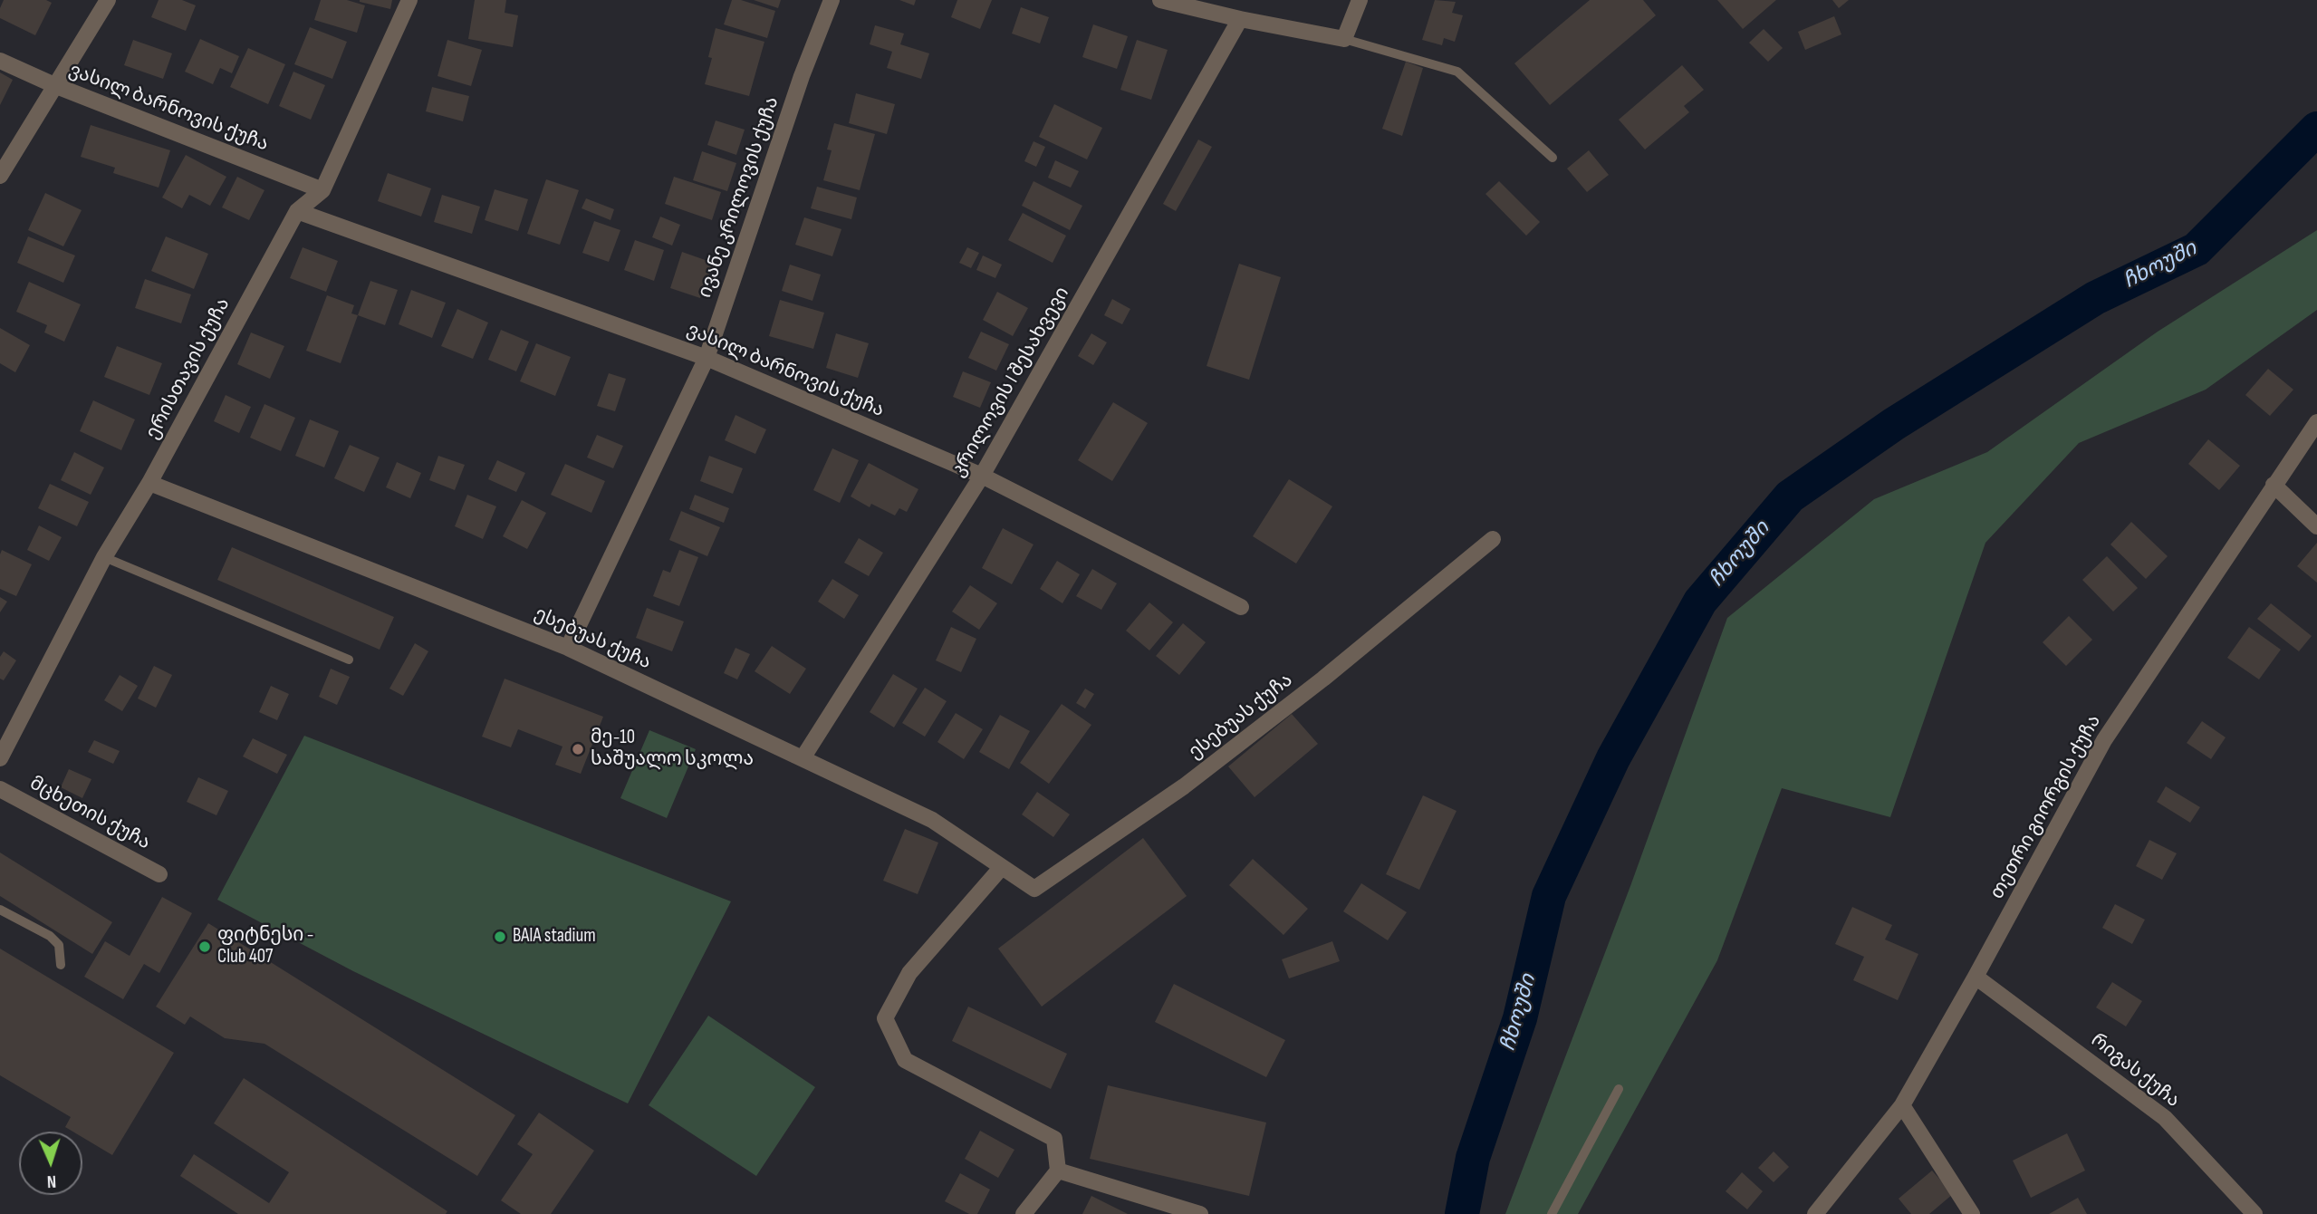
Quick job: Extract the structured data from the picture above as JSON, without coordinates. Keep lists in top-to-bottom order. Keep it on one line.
{"streets":{"street":["ვასილ ბარნოვის ქუჩა","ივანე კრილოვის ქუჩა","ერისთავის ქუჩა","კრილოვის I შესახვევი","ესებუას ქუჩა","თეთრი გიორგის ქუჩა","მცხეთის ქუჩა","რიგას ქუჩა"]},"crossings":[["ვასილ ბარნოვის ქუჩა","ივანე კრილოვის ქუჩა"],["ვასილ ბარნოვის ქუჩა","ერისთავის ქუჩა"],["ვასილ ბარნოვის ქუჩა","კრილოვის I შესახვევი"],["ივანე კრილოვის ქუჩა","ესებუას ქუჩა"],["ერისთავის ქუჩა","ესებუას ქუჩა"],["კრილოვის I შესახვევი","ესებუას ქუჩა"],["თეთრი გიორგის ქუჩა","რიგას ქუჩა"]],"water":["ჩხოუში"],"places":["მე-10 საშუალო სკოლა","BAIA stadium","ფიტნესი - Club 407"],"north":"bottom"}
